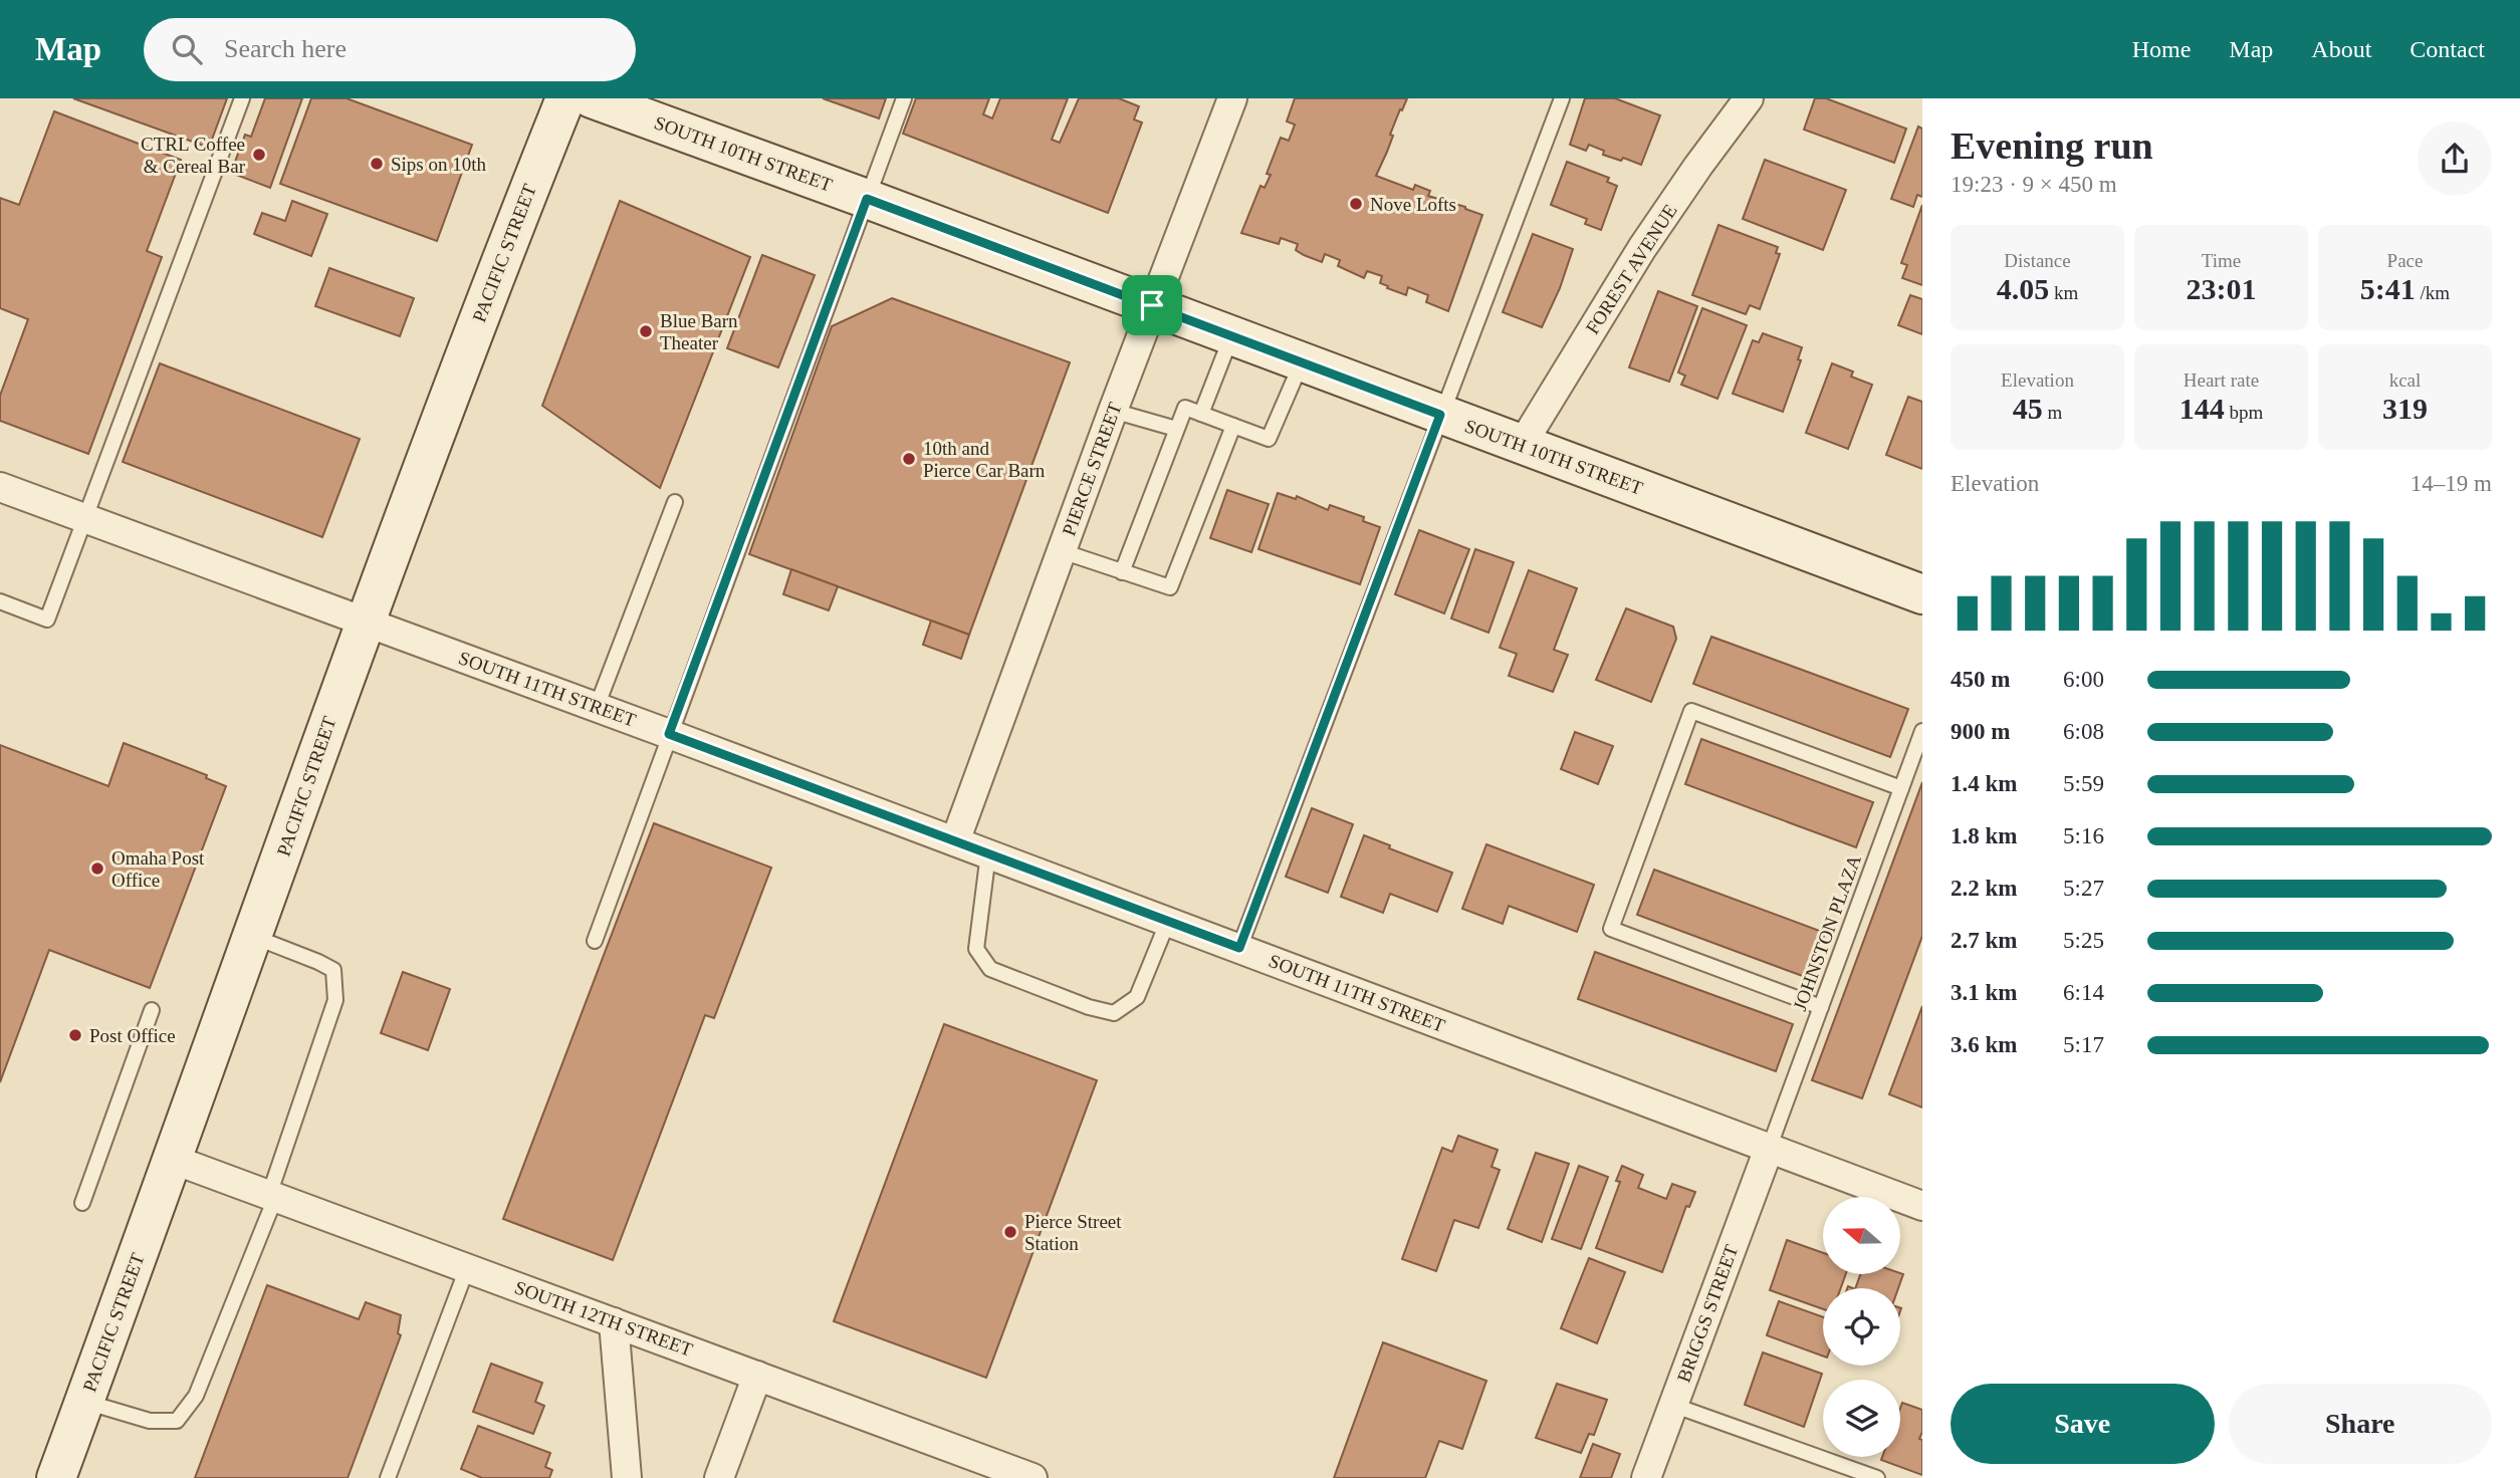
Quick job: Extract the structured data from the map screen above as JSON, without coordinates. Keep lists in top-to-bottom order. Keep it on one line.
{"streets":{"street":["SOUTH 10TH STREET","PACIFIC STREET","FOREST AVENUE","PIERCE STREET","SOUTH 11TH STREET","BRIGGS STREET","SOUTH 12TH STREET"],"lane":["JOHNSTON PLAZA"]},"crossings":[["SOUTH 10TH STREET","FOREST AVENUE"],["SOUTH 10TH STREET","PIERCE STREET"],["PACIFIC STREET","SOUTH 11TH STREET"],["PACIFIC STREET","SOUTH 12TH STREET"],["PIERCE STREET","SOUTH 11TH STREET"],["SOUTH 11TH STREET","JOHNSTON PLAZA"],["SOUTH 11TH STREET","BRIGGS STREET"],["JOHNSTON PLAZA","BRIGGS STREET"]],"places":["CTRL Coffee & Cereal Bar","Sips on 10th","Nove Lofts","Blue Barn Theater","10th and Pierce Car Barn","Omaha Post Office","Post Office","Pierce Street Station"],"north":"left","page":{"header":"Map","search":"Search here","nav":["Home","Map","About","Contact"],"heading":["Evening run","19:23 · 9 × 450 m"],"stats":[["Distance","4.05 km"],["Time","23:01"],["Pace","5:41 /km"],["Elevation","45 m"],["Heart rate","144 bpm"],["kcal","319"]],"chart":["Elevation","14–19 m"],"list":[{"name":"450 m","note":"6:00"},{"name":"900 m","note":"6:08"},{"name":"1.4 km","note":"5:59"},{"name":"1.8 km","note":"5:16"},{"name":"2.2 km","note":"5:27"},{"name":"2.7 km","note":"5:25"},{"name":"3.1 km","note":"6:14"},{"name":"3.6 km","note":"5:17"}],"buttons":["Save","Share"]}}
